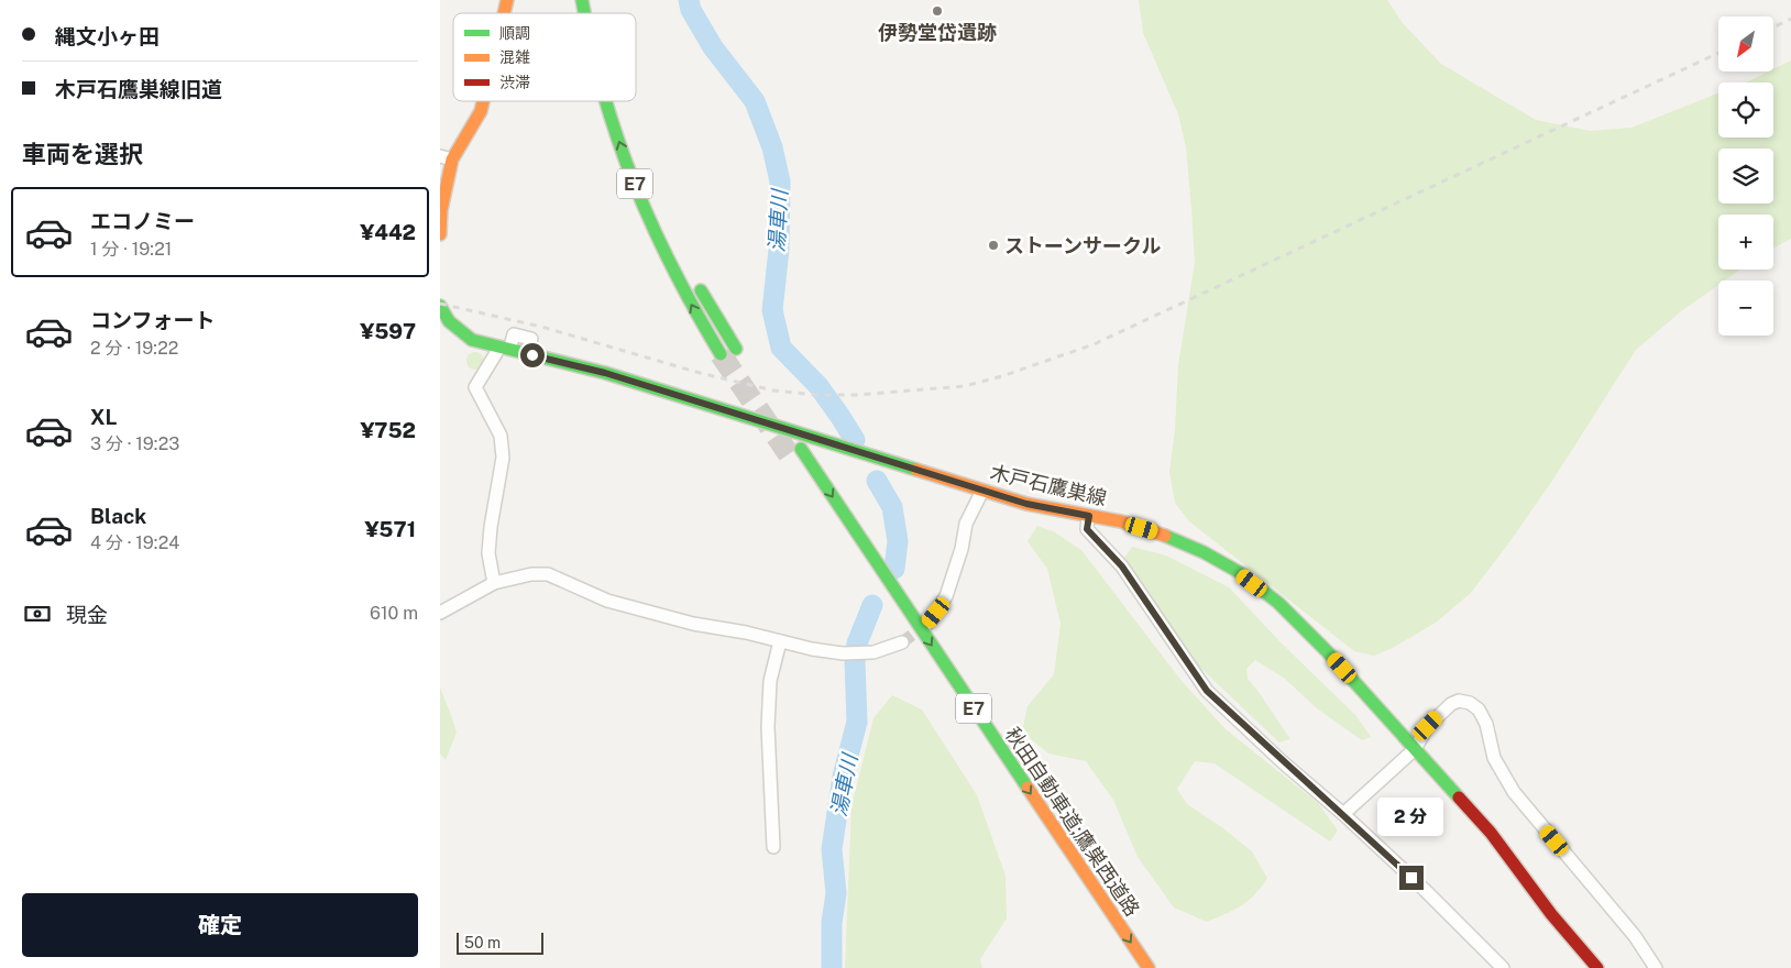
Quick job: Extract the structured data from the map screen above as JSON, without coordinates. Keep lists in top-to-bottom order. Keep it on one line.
{"streets":{"main road":["E7","木戸石鷹巣線","秋田自動車道;鷹巣西道路"]},"one_way":["秋田自動車道;鷹巣西道路"],"water":["湯車川"],"places":["伊勢堂岱遺跡","ストーンサークル"],"legend":["順調","混雑","渋滞"],"scale_bar":"50 m","north":"bottom left","page":{"banner":["縄文小ヶ田","木戸石鷹巣線旧道"],"map_buttons":["+","−"],"heading":"車両を選択","list":[{"name":"エコノミー","note":"1 分 · 19:21","value":"¥442"},{"name":"コンフォート","note":"2 分 · 19:22","value":"¥597"},{"name":"XL","note":"3 分 · 19:23","value":"¥752"},{"name":"Black","note":"4 分 · 19:24","value":"¥571"}],"pay":["現金","610 m"],"bubble":"2 分","buttons":"確定","scale":"50 m"}}
